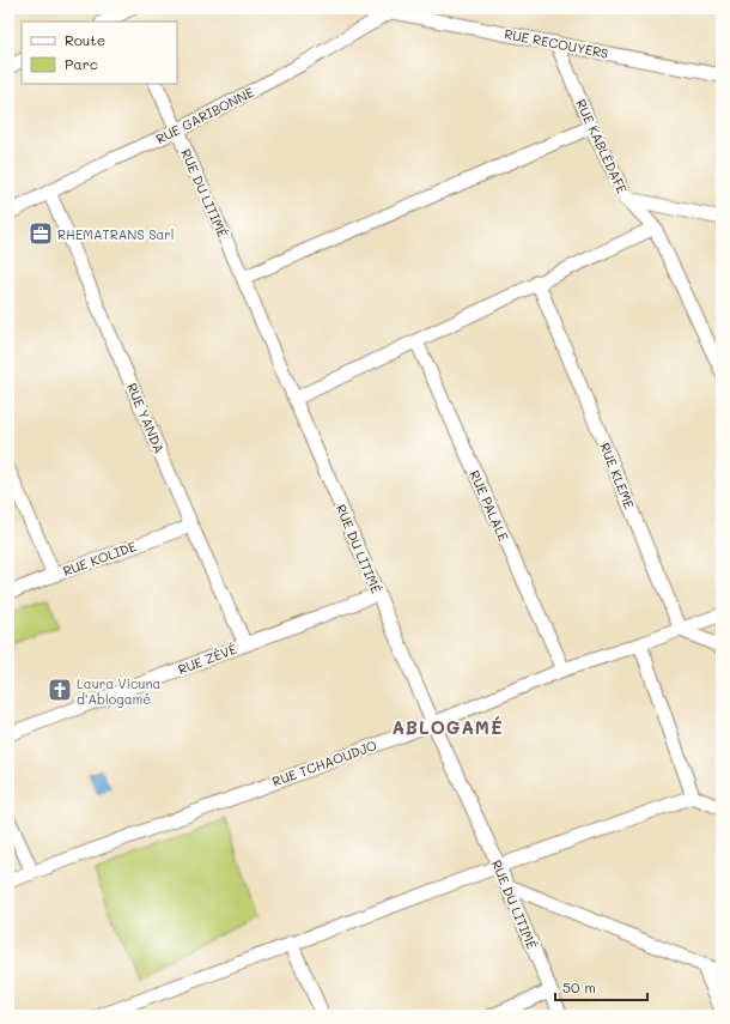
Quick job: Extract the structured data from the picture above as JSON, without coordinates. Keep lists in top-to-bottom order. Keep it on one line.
{"streets":{"street":["RUE RECOUYERS","RUE GARIBONNE","RUE KABLÉDAFE","RUE DU LITIMÉ","RUE YANDA","RUE KLEME","RUE PALALE","RUE KOLIDE","RUE ZÉVÉ","RUE TCHAOUDJO"]},"crossings":[["RUE RECOUYERS","RUE GARIBONNE"],["RUE RECOUYERS","RUE KABLÉDAFE"],["RUE GARIBONNE","RUE DU LITIMÉ"],["RUE GARIBONNE","RUE YANDA"],["RUE DU LITIMÉ","RUE ZÉVÉ"],["RUE DU LITIMÉ","RUE TCHAOUDJO"],["RUE YANDA","RUE KOLIDE"],["RUE YANDA","RUE ZÉVÉ"],["RUE KLEME","RUE TCHAOUDJO"],["RUE PALALE","RUE TCHAOUDJO"]],"districts":["ABLOGAMÉ"],"places":{"office":["RHEMATRANS Sarl"],"church":["Laura Vicuna d'Ablogamé"]},"legend":["Route","Parc"],"scale_bar":"50 m"}
